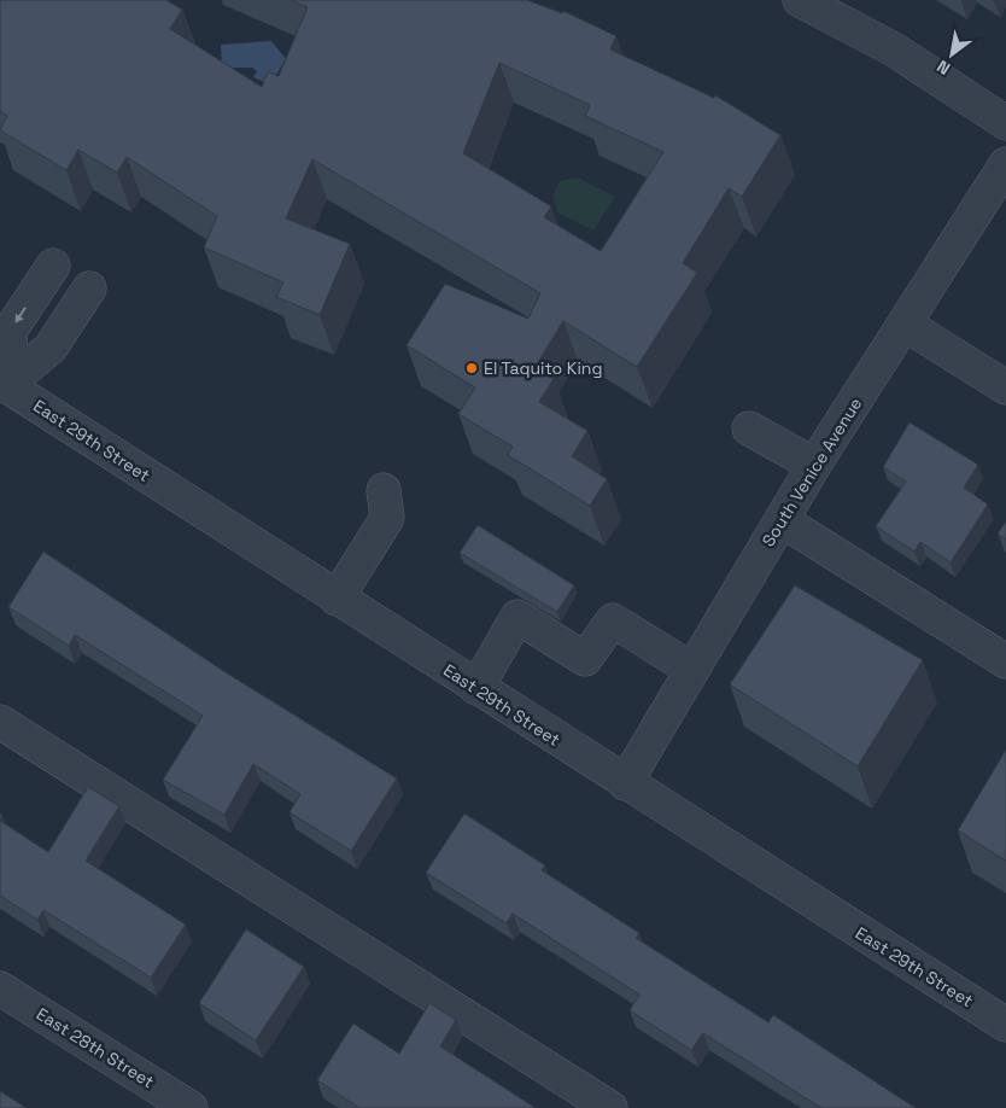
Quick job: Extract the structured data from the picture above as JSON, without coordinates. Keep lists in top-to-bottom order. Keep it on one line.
{"streets":{"street":["East 29th Street","South Venice Avenue","East 28th Street"]},"crossings":[["East 29th Street","South Venice Avenue"]],"places":["El Taquito King"],"north":"bottom left"}
